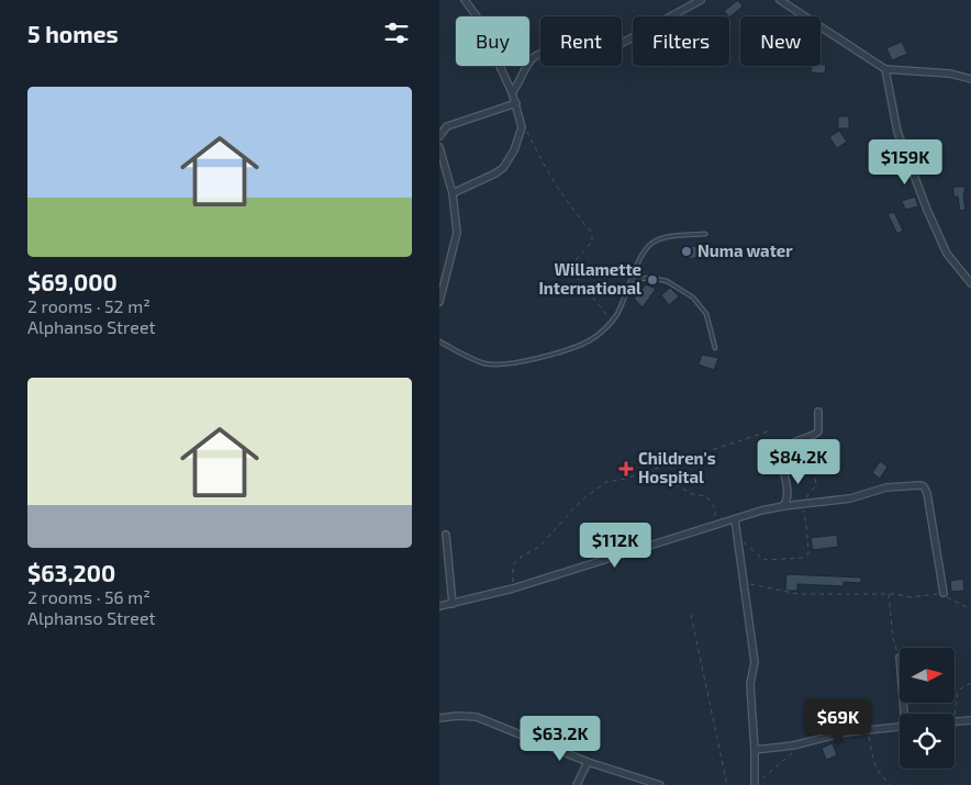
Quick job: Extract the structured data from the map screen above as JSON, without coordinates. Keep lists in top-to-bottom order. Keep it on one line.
{"places":{"other":["Numa water","Willamette International"],"health":["Children's Hospital"]},"north":"right","page":{"heading":"5 homes","chip":["Buy","Rent","Filters","New"],"list":[{"name":"$69,000","note":"2 rooms · 52 m² · Alphanso Street"},{"name":"$63,200","note":"2 rooms · 56 m² · Alphanso Street"}],"price":["$159K","$84.2K","$112K","$69K","$63.2K"]}}
